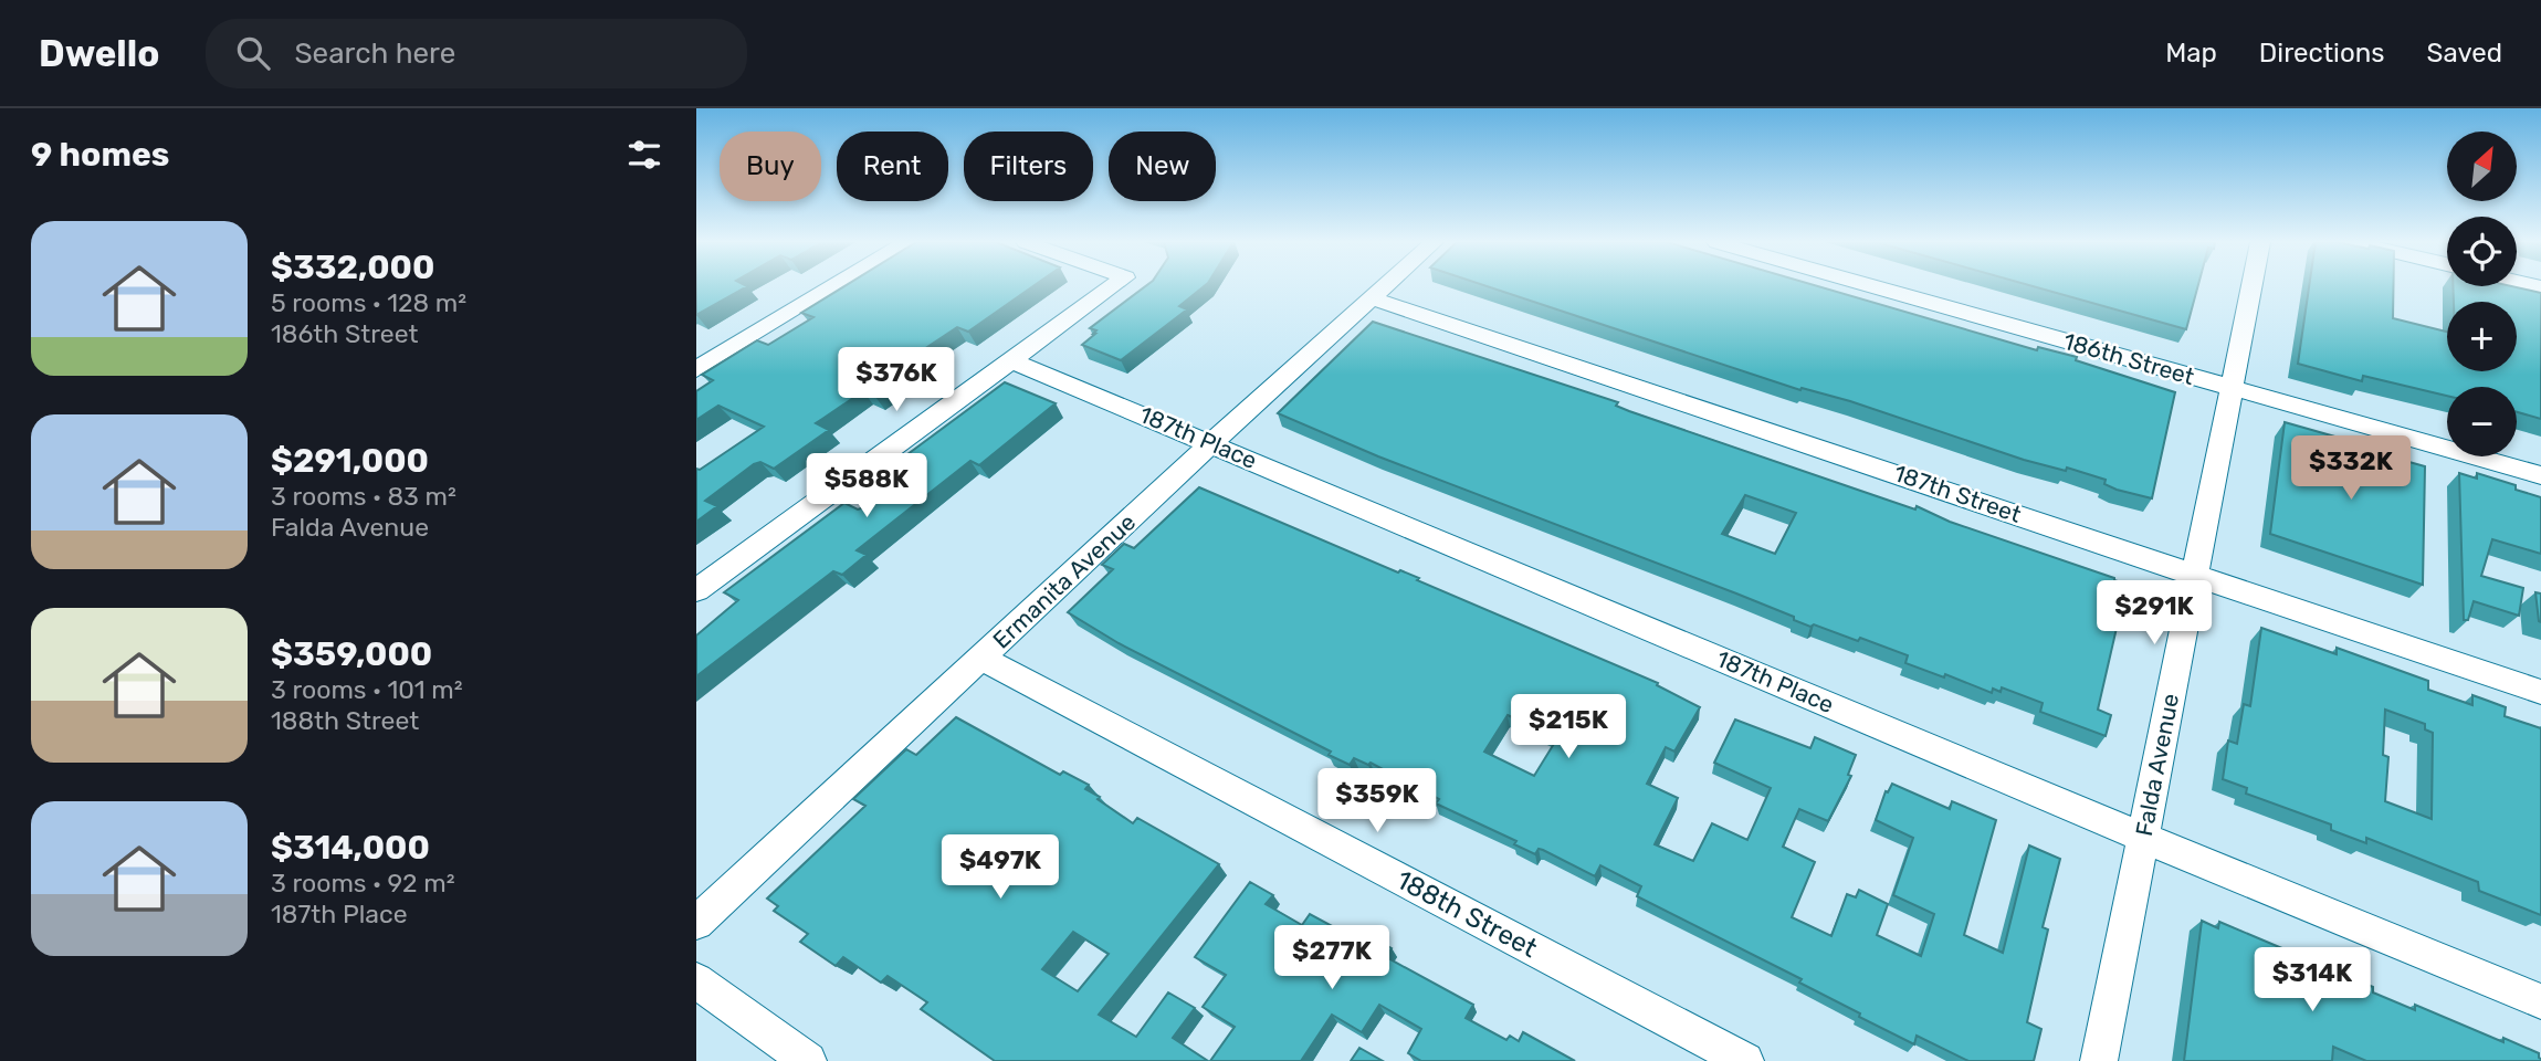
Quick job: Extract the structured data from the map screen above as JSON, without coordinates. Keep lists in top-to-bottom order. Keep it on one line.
{"streets":{"street":["186th Street","187th Place","187th Street","Ermanita Avenue","Falda Avenue","188th Street"]},"crossings":[["186th Street","Falda Avenue"],["187th Place","Ermanita Avenue"],["187th Place","Falda Avenue"],["187th Street","Ermanita Avenue"],["187th Street","Falda Avenue"],["Ermanita Avenue","188th Street"]],"north":"top right","page":{"header":"Dwello","search":"Search here","nav":["Map","Directions","Saved"],"heading":"9 homes","map_buttons":["+","−"],"chip":["Buy","Rent","Filters","New"],"list":[{"name":"$332,000","note":"5 rooms · 128 m² · 186th Street"},{"name":"$291,000","note":"3 rooms · 83 m² · Falda Avenue"},{"name":"$359,000","note":"3 rooms · 101 m² · 188th Street"},{"name":"$314,000","note":"3 rooms · 92 m² · 187th Place"}],"price":["$376K","$332K","$588K","$291K","$215K","$359K","$497K","$277K","$314K"]}}
